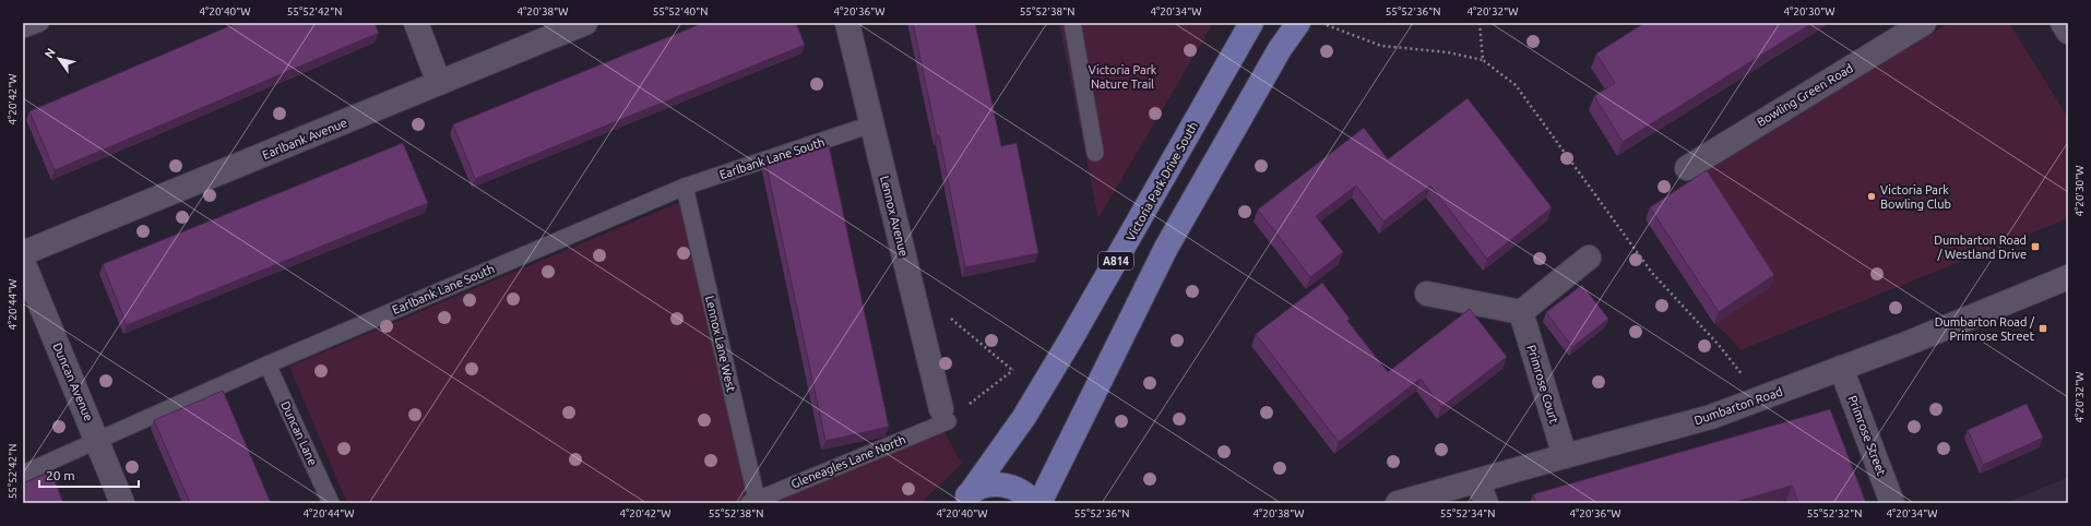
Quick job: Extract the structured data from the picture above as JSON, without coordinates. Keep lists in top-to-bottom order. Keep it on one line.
{"streets":{"main road":["Victoria Park Drive South","A814"],"street":["Bowling Green Road","Earlbank Avenue","Lennox Avenue","Duncan Avenue","Primrose Court","Dumbarton Road","Primrose Street"],"lane":["Earlbank Lane South","Lennox Lane West","Duncan Lane","Gleneagles Lane North"]},"crossings":[["Earlbank Lane South","Lennox Avenue"],["Earlbank Lane South","Lennox Lane West"],["Earlbank Lane South","Duncan Avenue"],["Earlbank Lane South","Duncan Lane"],["Lennox Avenue","Gleneagles Lane North"],["Lennox Lane West","Gleneagles Lane North"],["Primrose Court","Dumbarton Road"],["Dumbarton Road","Primrose Street"]],"parks":["Victoria Park Nature Trail"],"places":{"other":["Victoria Park Bowling Club"],"transit":["Dumbarton Road / Westland Drive","Dumbarton Road / Primrose Street"]},"scale_bar":"20 m","north":"top left","coordinates":["4°20'40\"W","55°52'42\"N","4°20'38\"W","55°52'40\"N","4°20'36\"W","55°52'38\"N","4°20'34\"W","55°52'36\"N","4°20'32\"W","4°20'30\"W","4°20'42\"W","4°20'44\"W","55°52'34\"N","55°52'32\"N"]}
